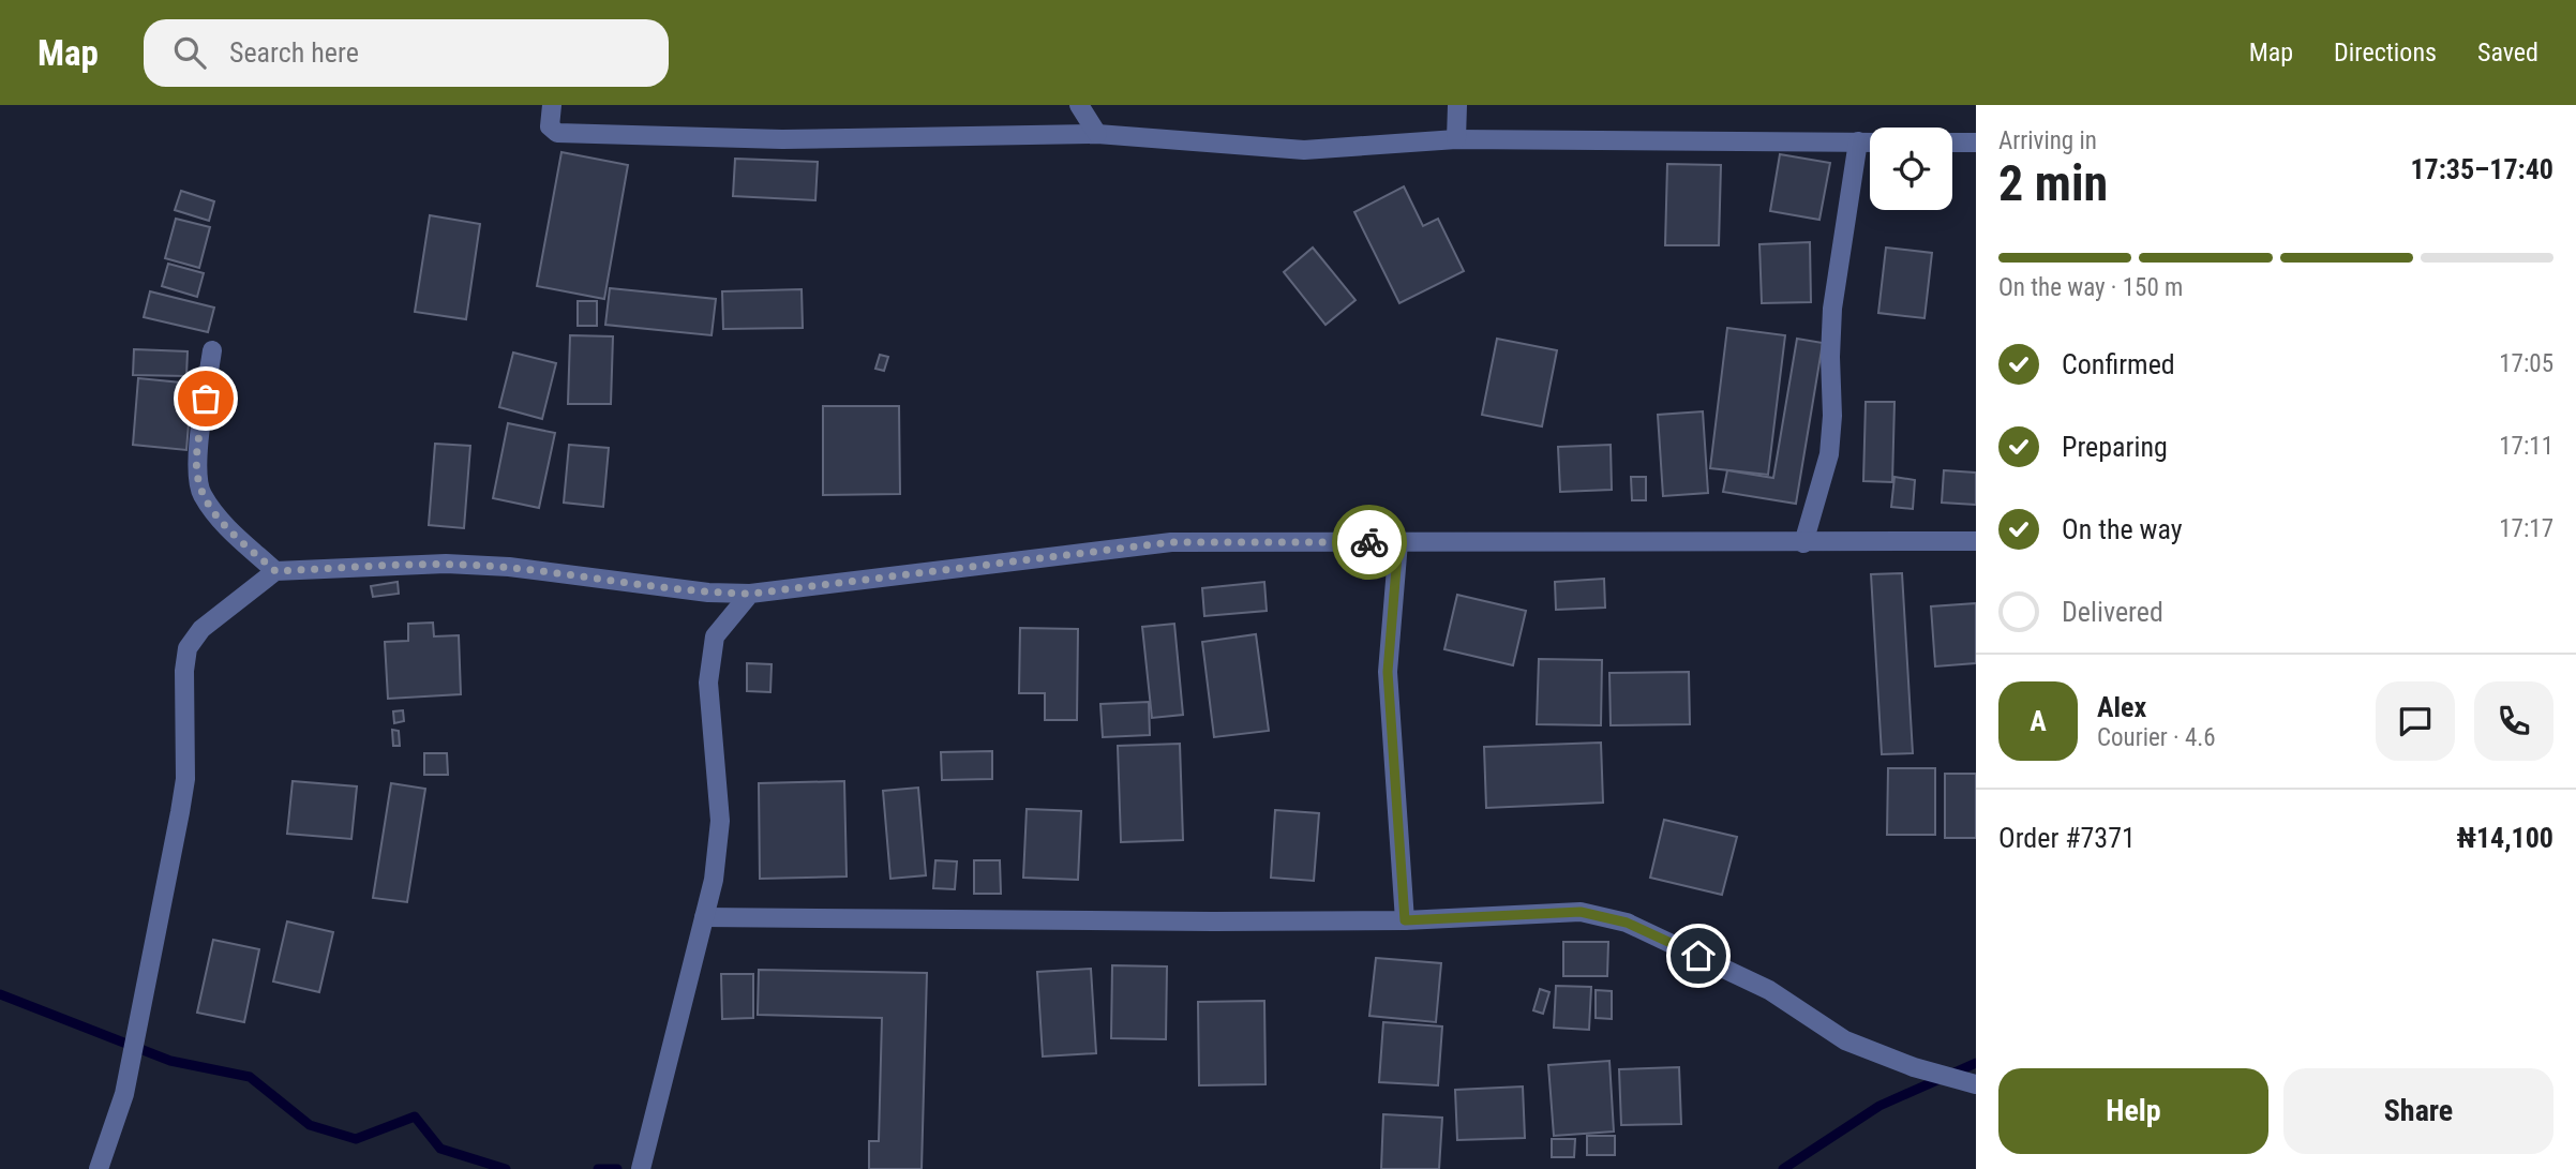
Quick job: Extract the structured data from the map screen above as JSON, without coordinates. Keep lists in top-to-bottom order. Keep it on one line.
{"page":{"header":"Map","search":"Search here","nav":["Map","Directions","Saved"],"heading":["2 min","Arriving in","17:35–17:40"],"panel":["Alex","Courier · 4.6","Order #7371","₦14,100"],"bar":"On the way · 150 m","list":[["Confirmed","17:05"],["Preparing","17:11"],["On the way","17:17"],"Delivered"],"round":"A","buttons":["Help","Share"]}}
